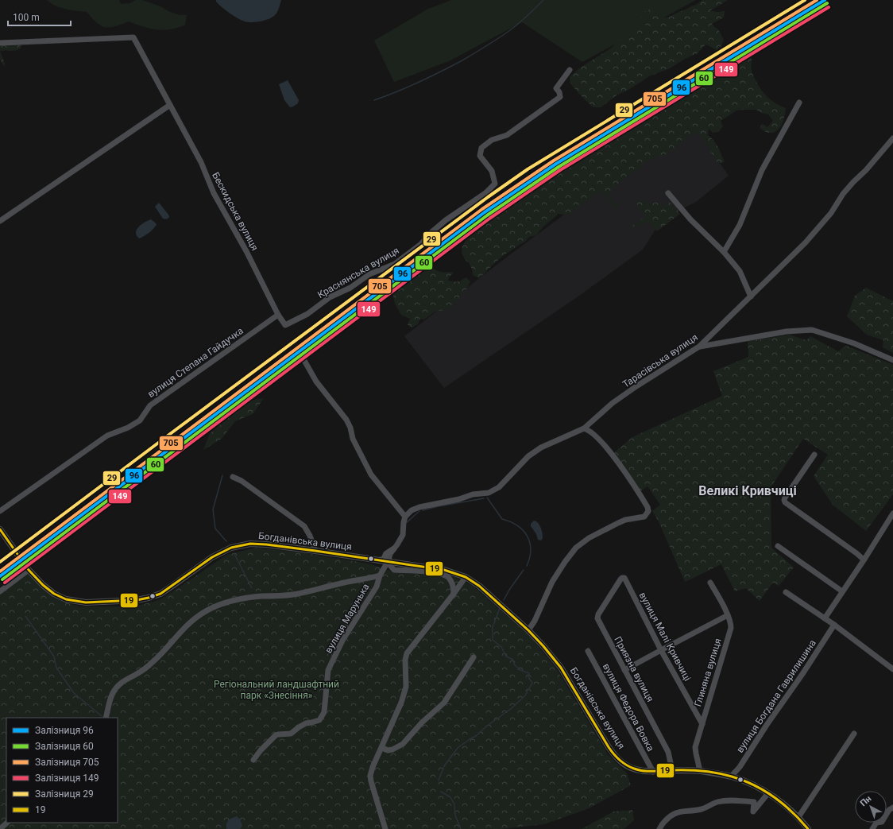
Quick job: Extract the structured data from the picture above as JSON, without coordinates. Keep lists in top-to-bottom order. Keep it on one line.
{"streets":{"main road":["Богданівська вулиця"],"street":["Бескидська вулиця","Краснянська вулиця","Тарасівська вулиця","вулиця Степана Гайдучка","вулиця Марунька","вулиця Малі Кривчиці","Приязна вулиця","Глиняна вулиця","вулиця Богдана Гаврилишина","вулиця Федора Вовка"]},"crossings":[["Бескидська вулиця","Краснянська вулиця"],["Бескидська вулиця","вулиця Степана Гайдучка"],["Тарасівська вулиця","вулиця Марунька"],["Богданівська вулиця","вулиця Марунька"],["Богданівська вулиця","Приязна вулиця"],["Богданівська вулиця","Глиняна вулиця"],["Богданівська вулиця","вулиця Богдана Гаврилишина"],["Богданівська вулиця","вулиця Федора Вовка"],["вулиця Малі Кривчиці","Приязна вулиця"],["вулиця Малі Кривчиці","Глиняна вулиця"]],"districts":["Великі Кривчиці"],"parks":["Регіональний ландшафтний парк «Знесіння»"],"lines":["rail line 96","rail line 705","rail line 29","rail line 60","rail line 149","transit line 19"],"legend":["Залізниця 96","Залізниця 60","Залізниця 705","Залізниця 149","Залізниця 29","19"],"scale_bar":"100 m","north":"top left"}
